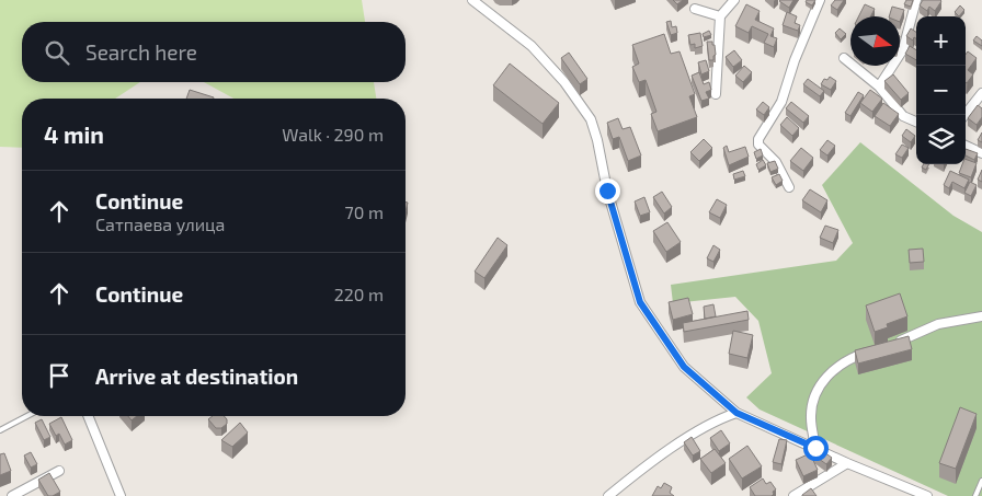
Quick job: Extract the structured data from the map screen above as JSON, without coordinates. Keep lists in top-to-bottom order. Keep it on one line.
{"north":"right","page":{"map_buttons":["+","−"],"search":"Search here","heading":["4 min","Walk · 290 m"],"list":[["Continue","Сатпаева улица","70 m"],["Continue","220 m"],"Arrive at destination"]}}
